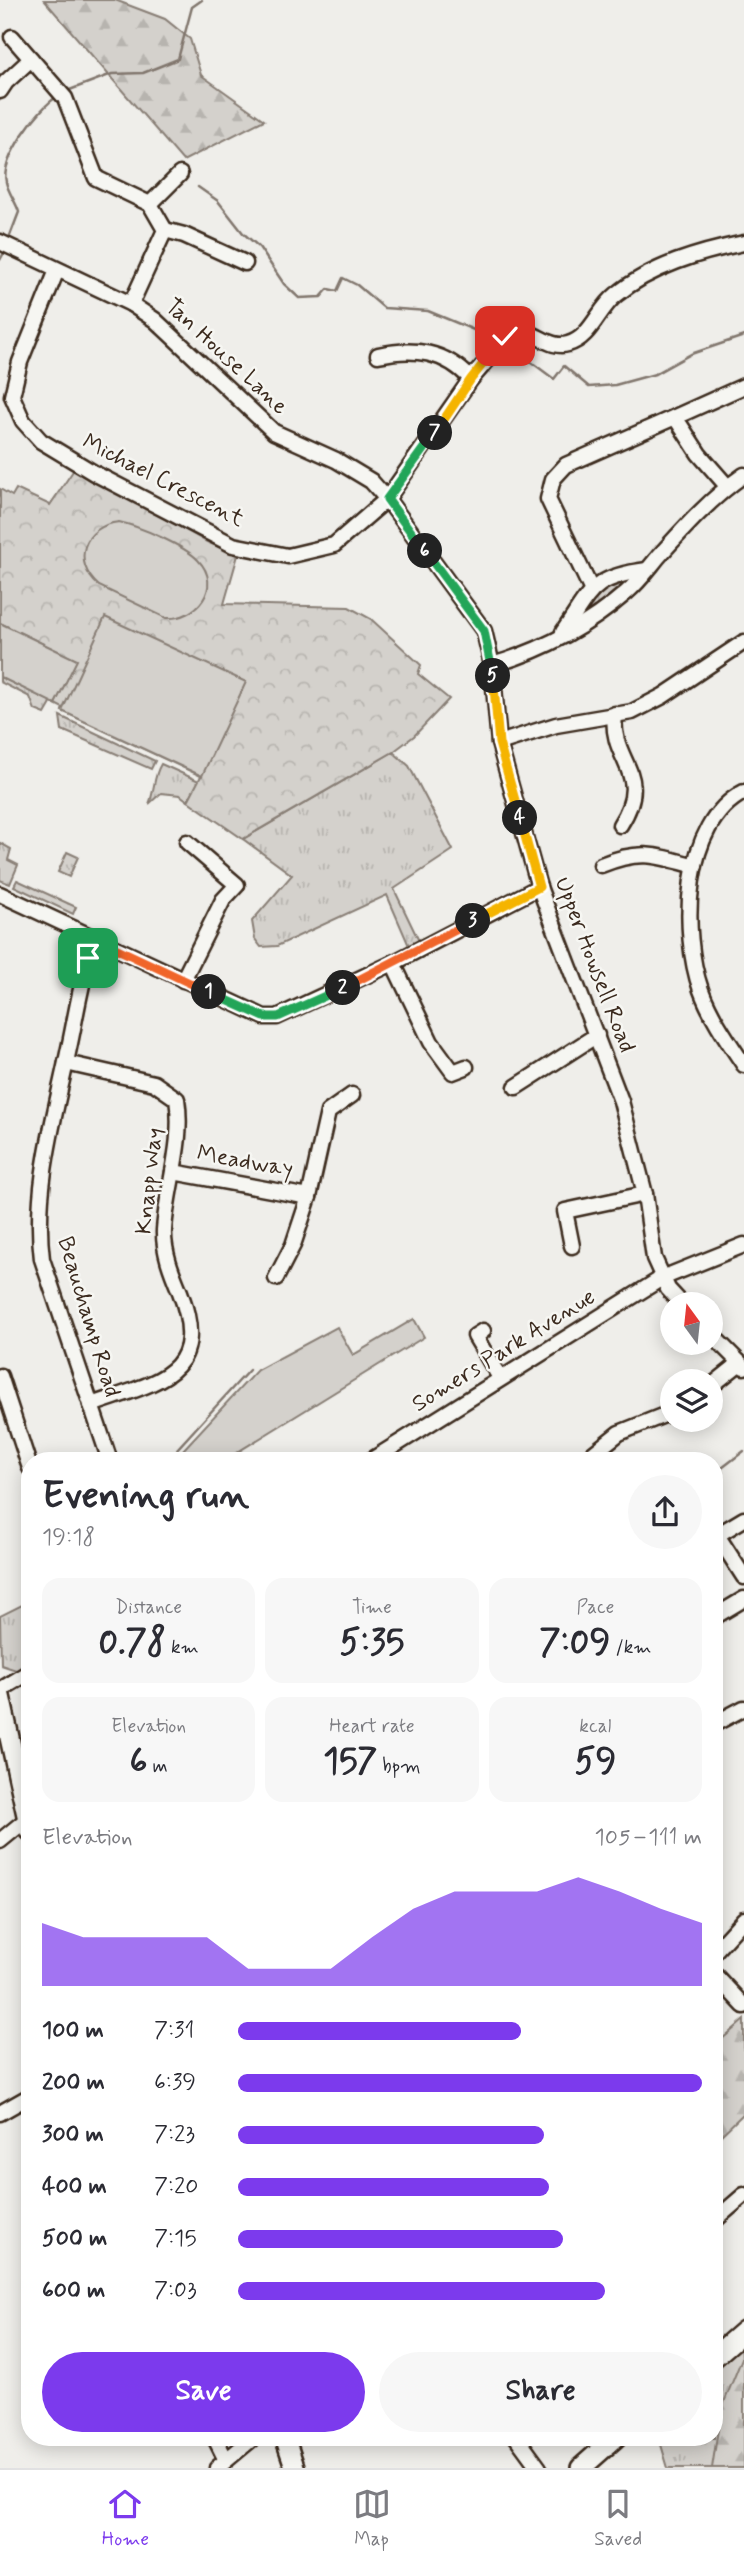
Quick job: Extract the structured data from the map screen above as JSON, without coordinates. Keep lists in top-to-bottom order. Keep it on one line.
{"streets":{"street":["Tan House Lane","Michael Crescent","Upper Howsell Road","Meadway","Knapp Way","Beauchamp Road","Somers Park Avenue"]},"crossings":[["Tan House Lane","Michael Crescent"],["Tan House Lane","Upper Howsell Road"],["Upper Howsell Road","Somers Park Avenue"],["Meadway","Knapp Way"],["Knapp Way","Beauchamp Road"]],"north":"top","page":{"pins":["7","6","5","4","3","2","1"],"heading":["Evening run","19:18"],"stats":[["Distance","0.78 km"],["Time","5:35"],["Pace","7:09 /km"],["Elevation","6 m"],["Heart rate","157 bpm"],["kcal","59"]],"chart":["Elevation","105–111 m"],"list":[{"name":"100 m","note":"7:31"},{"name":"200 m","note":"6:39"},{"name":"300 m","note":"7:23"},{"name":"400 m","note":"7:20"},{"name":"500 m","note":"7:15"},{"name":"600 m","note":"7:03"}],"buttons":["Save","Share"],"tabs":["Home","Map","Saved"]}}
